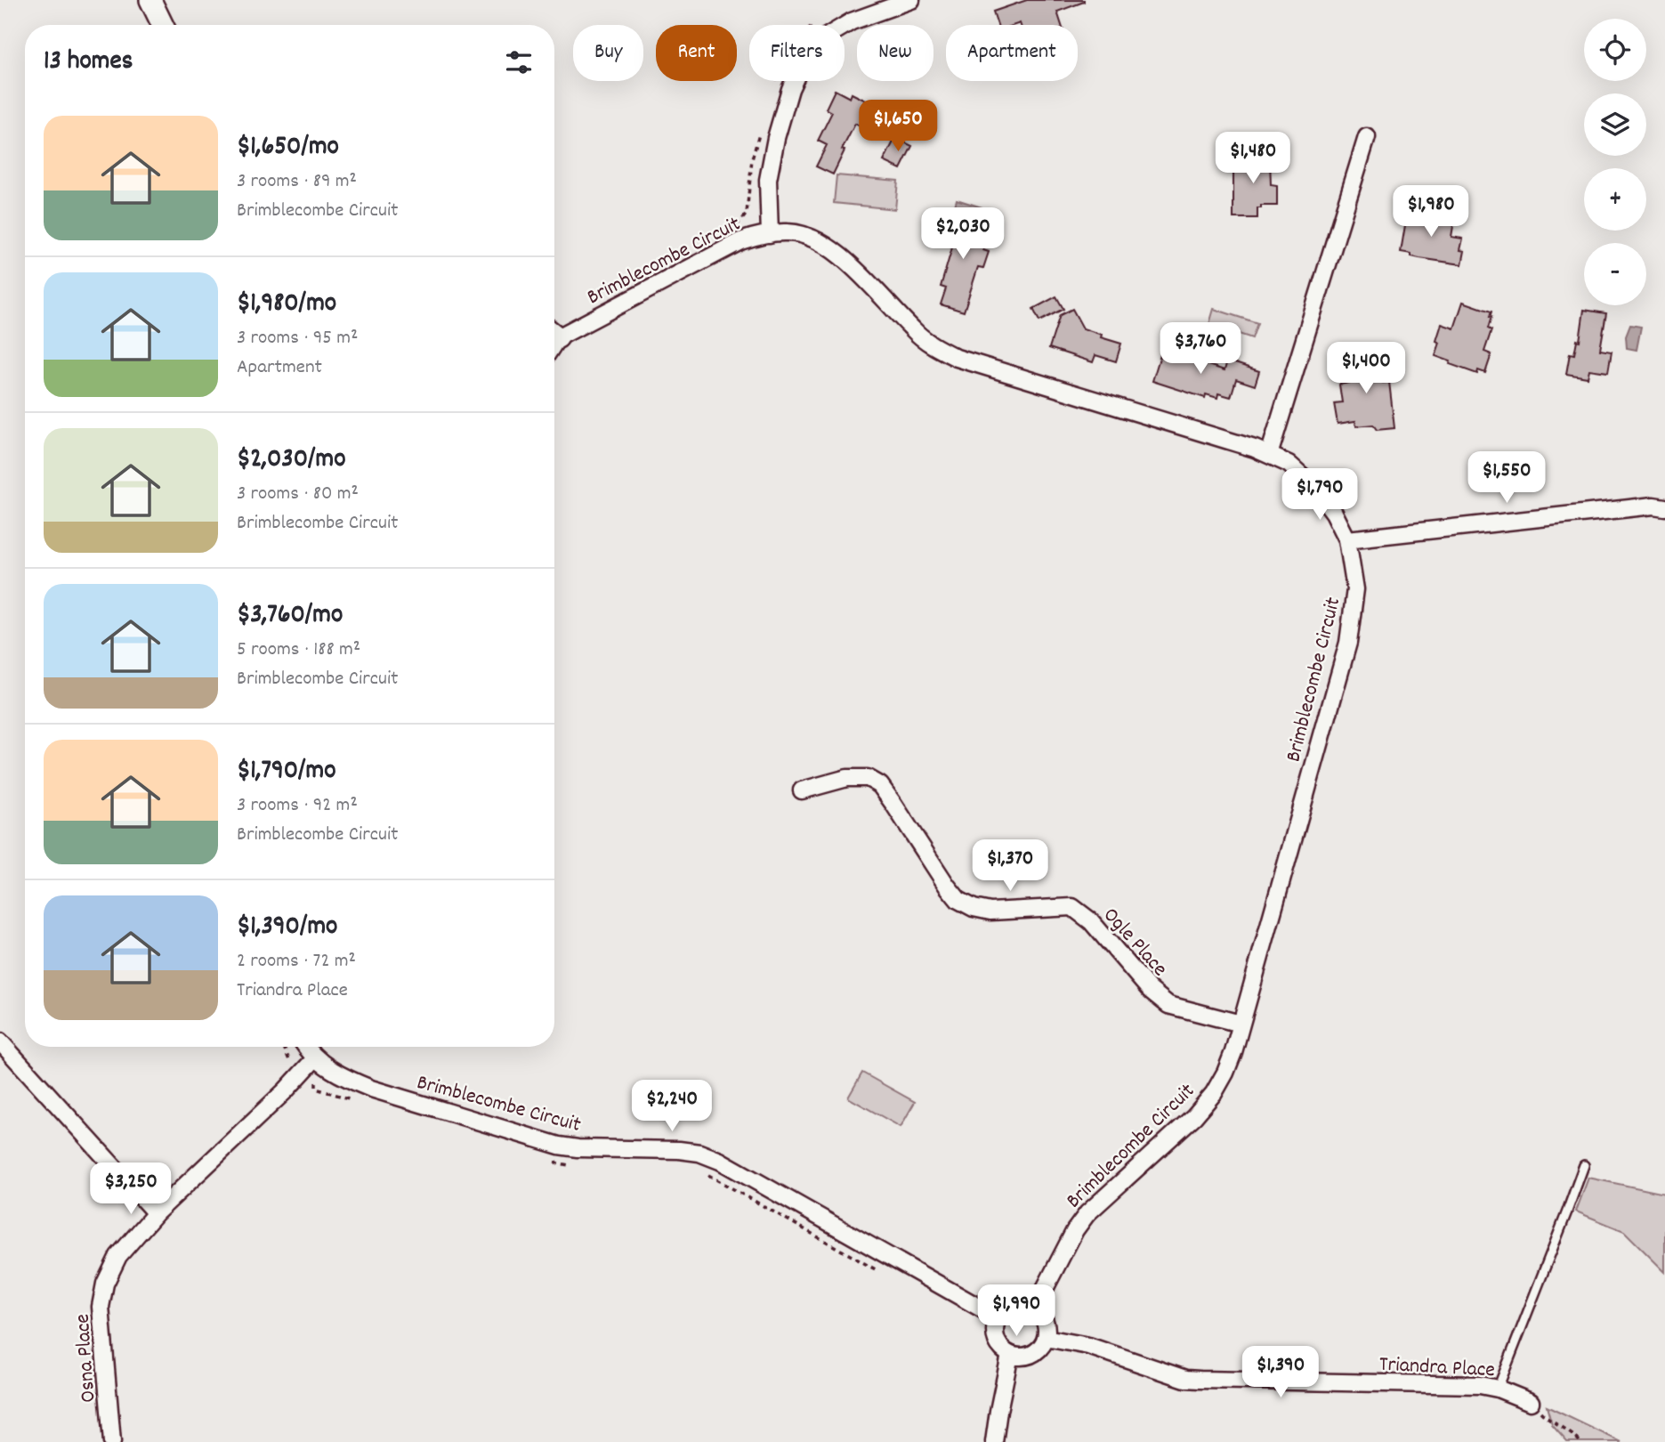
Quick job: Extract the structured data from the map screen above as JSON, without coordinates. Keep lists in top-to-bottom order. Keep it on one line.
{"streets":{"street":["Brimblecombe Circuit","Ogle Place","Osna Place","Triandra Place"]},"crossings":[["Brimblecombe Circuit","Ogle Place"],["Brimblecombe Circuit","Osna Place"],["Brimblecombe Circuit","Triandra Place"]],"page":{"map_buttons":["+","−"],"chip":["Buy","Rent","Filters","New","Apartment"],"heading":"13 homes","price":["$1,650","$1,480","$1,980","$2,030","$3,760","$1,400","$1,550","$1,790","$1,370","$2,240","$3,250","$1,990","$1,390"],"list":[{"name":"$1,650/mo","note":"3 rooms · 89 m² · Brimblecombe Circuit"},{"name":"$1,980/mo","note":"3 rooms · 95 m² · Apartment"},{"name":"$2,030/mo","note":"3 rooms · 80 m² · Brimblecombe Circuit"},{"name":"$3,760/mo","note":"5 rooms · 188 m² · Brimblecombe Circuit"},{"name":"$1,790/mo","note":"3 rooms · 92 m² · Brimblecombe Circuit"},{"name":"$1,390/mo","note":"2 rooms · 72 m² · Triandra Place"}]}}
